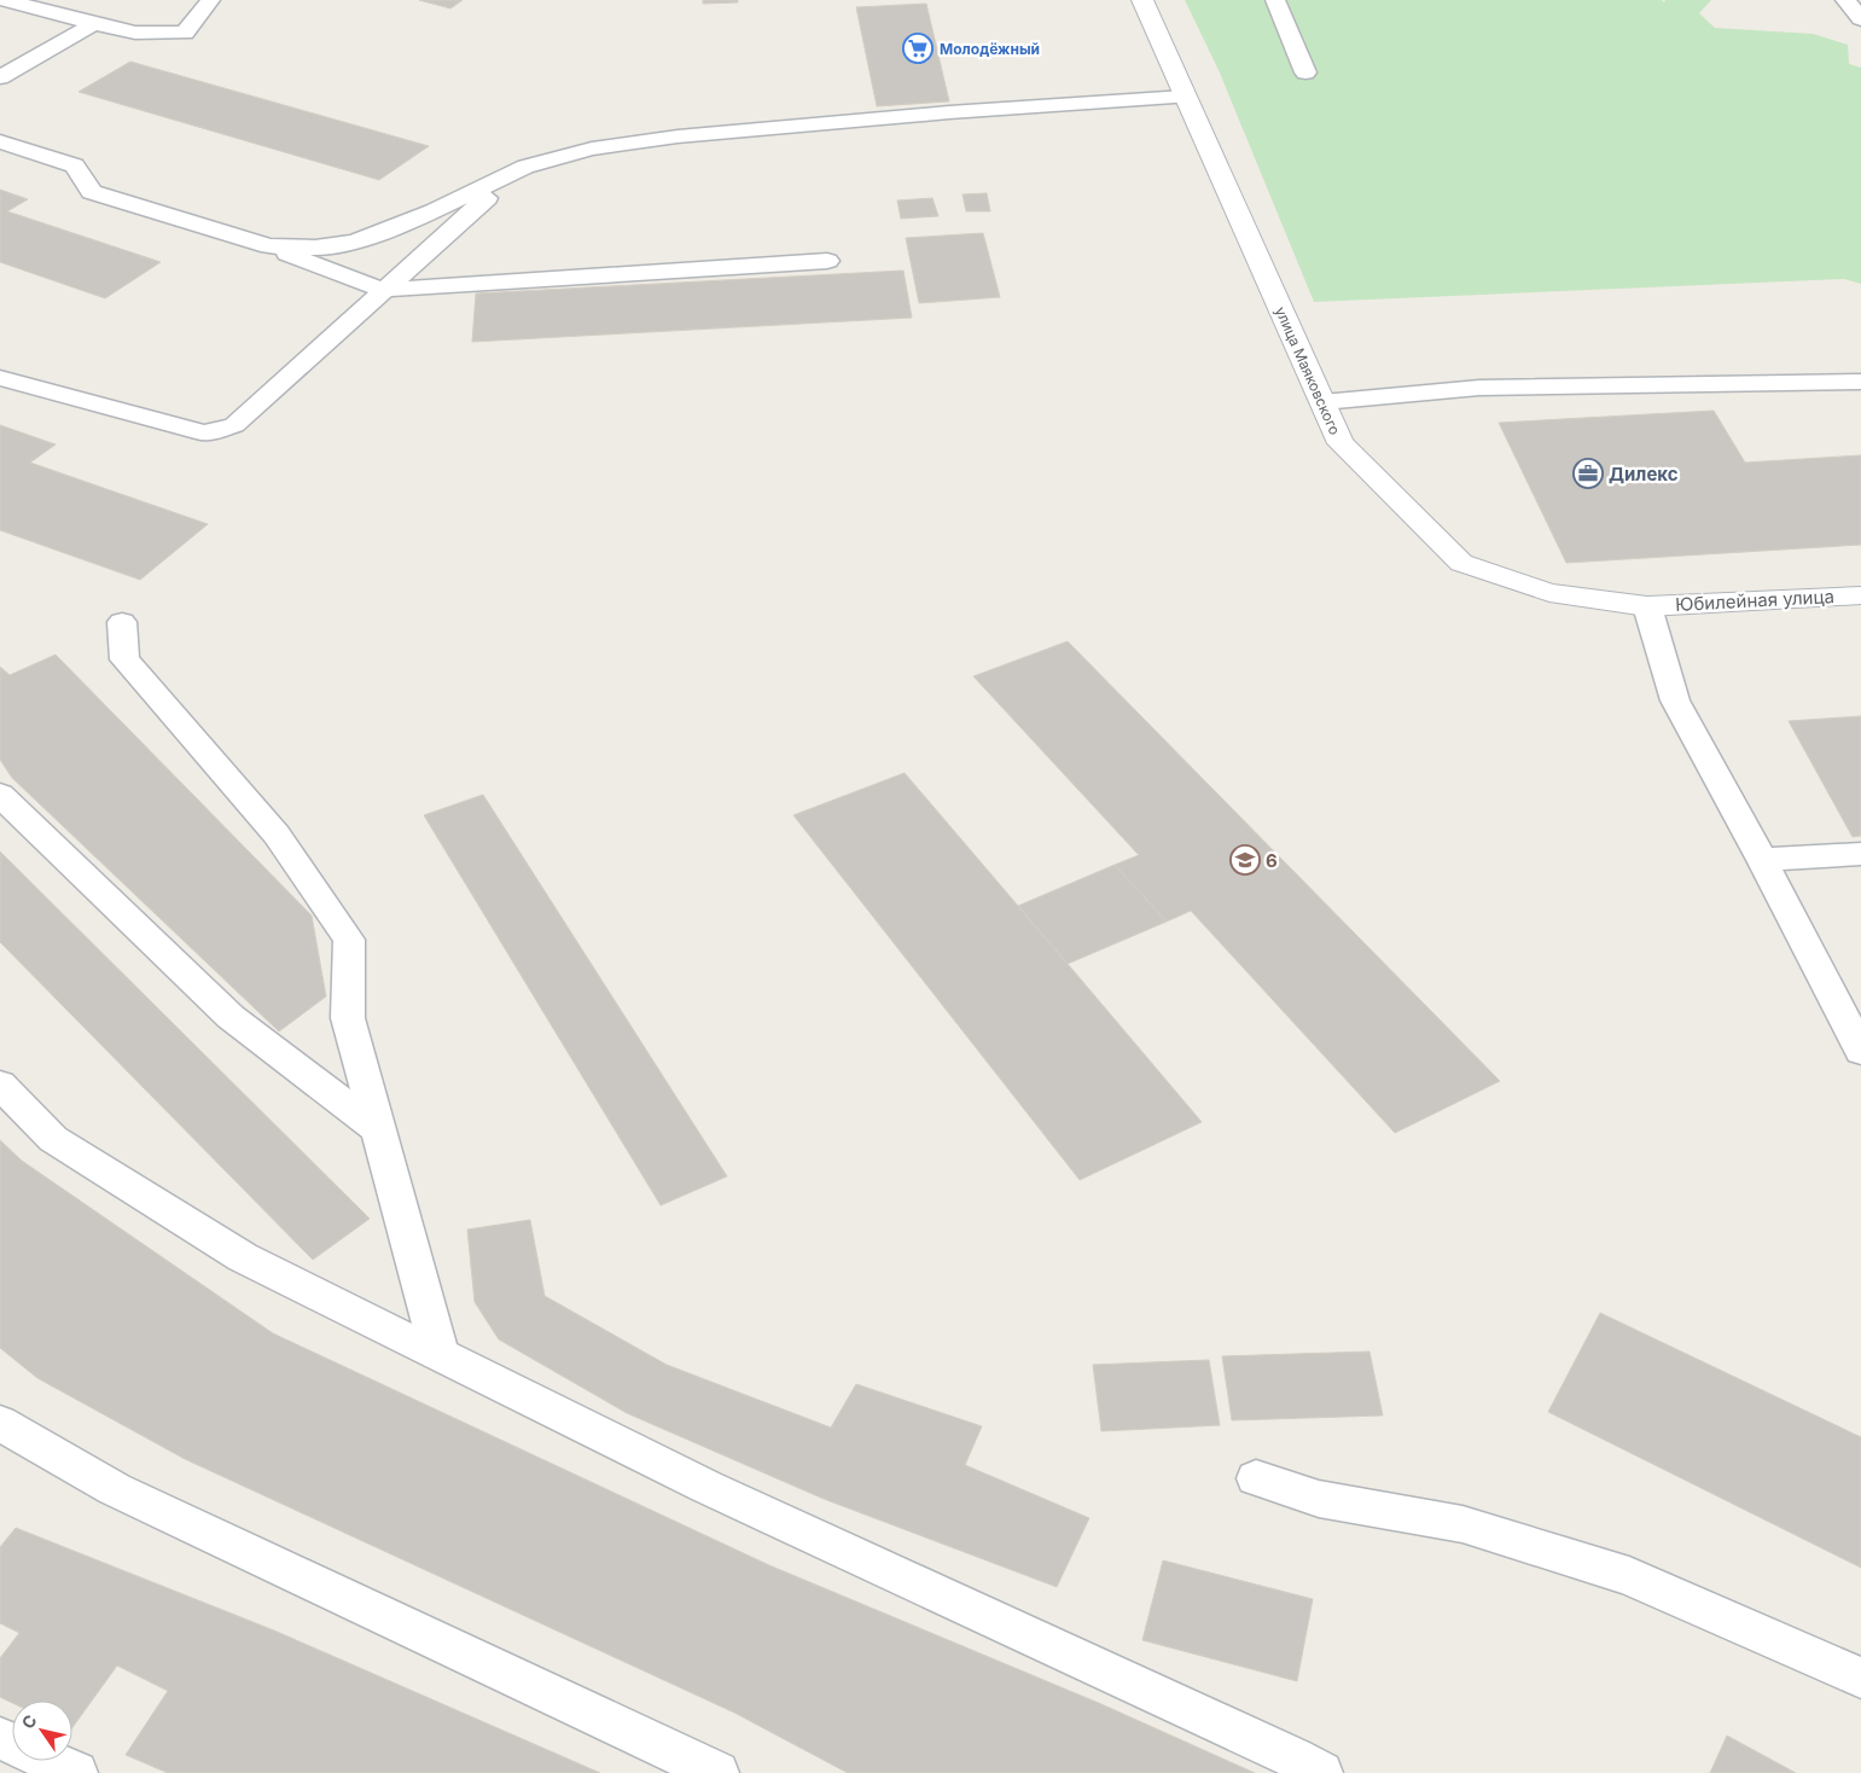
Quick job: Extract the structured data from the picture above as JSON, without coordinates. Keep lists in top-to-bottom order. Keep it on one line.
{"streets":{"street":["улица Маяковского","Юбилейная улица"]},"crossings":[["улица Маяковского","Юбилейная улица"]],"places":{"supermarket":["Молодёжный"],"office":["Дилекс"],"school or university":["6"]},"north":"top left"}
